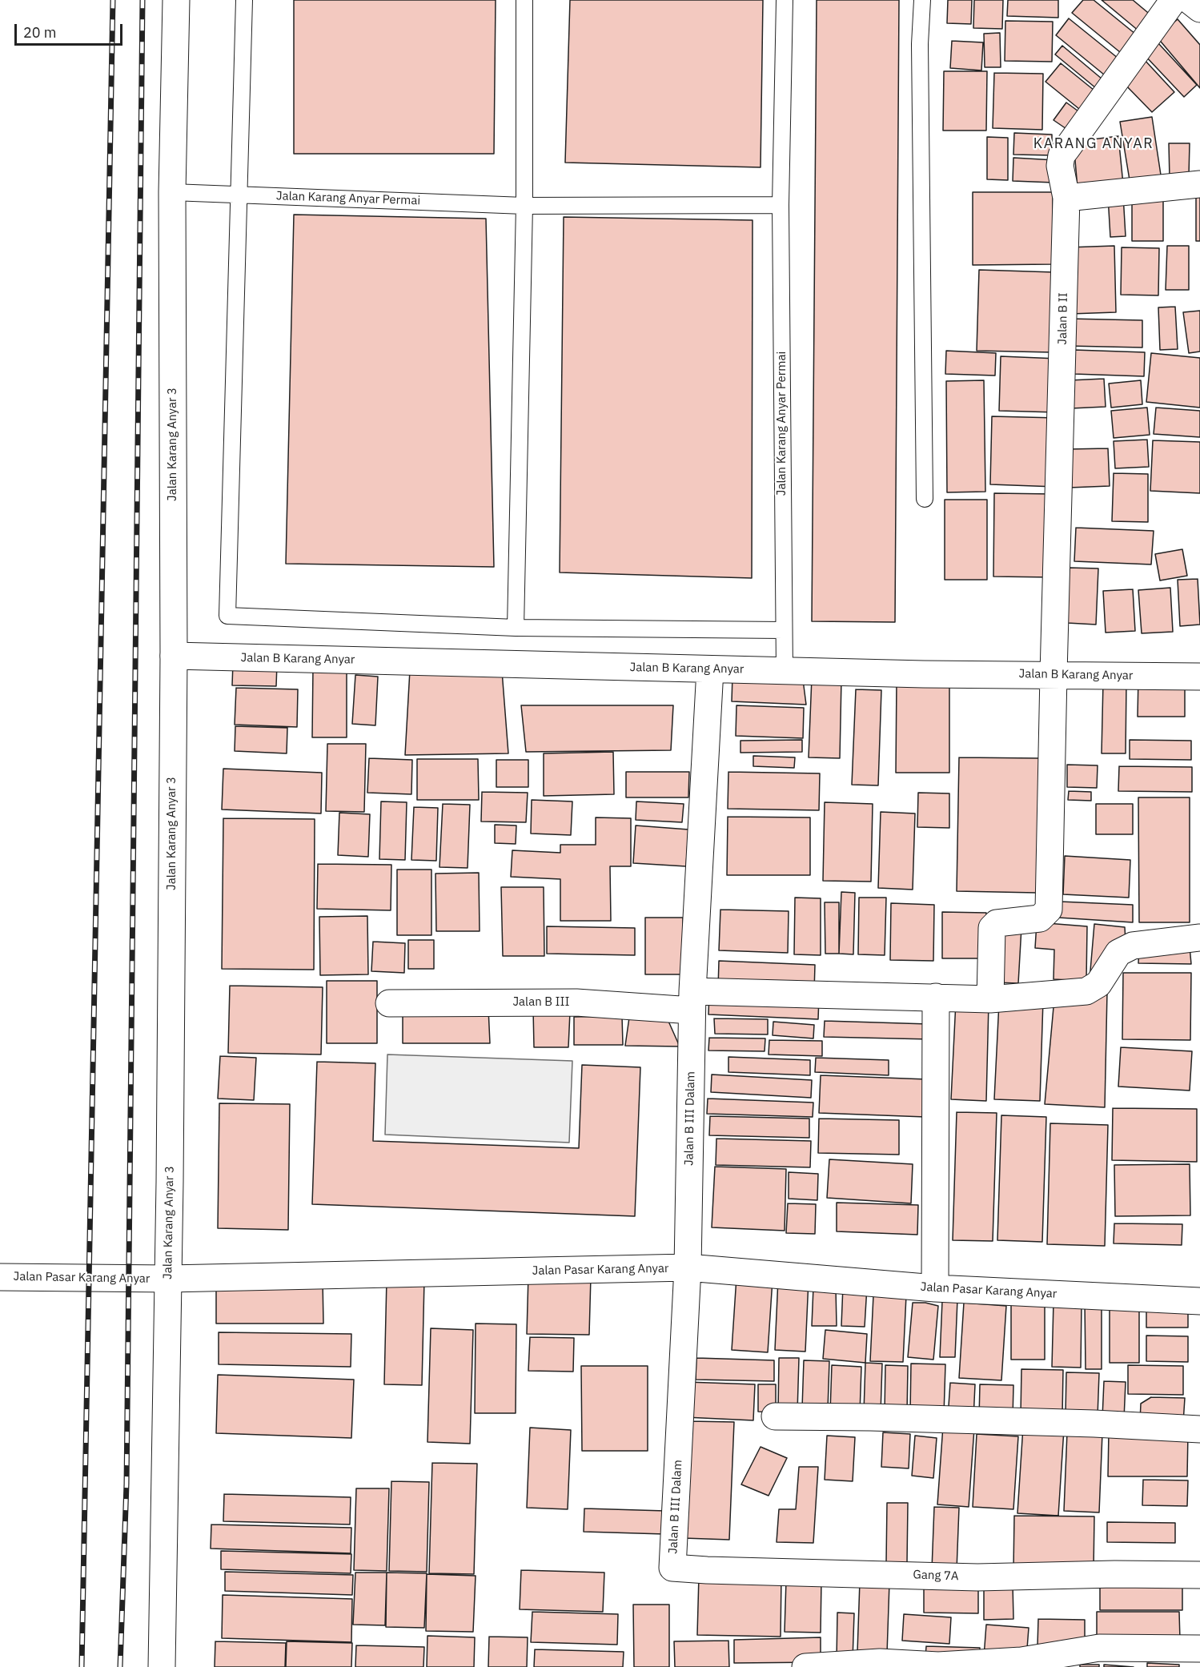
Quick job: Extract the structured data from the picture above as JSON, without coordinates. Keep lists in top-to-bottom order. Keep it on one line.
{"streets":{"street":["Jalan B II","Jalan Karang Anyar 3","Jalan B Karang Anyar","Jalan B III","Jalan B III Dalam","Jalan Pasar Karang Anyar","Gang 7A"],"lane":["Jalan Karang Anyar Permai"]},"crossings":[["Jalan Karang Anyar Permai","Jalan Karang Anyar 3"],["Jalan Karang Anyar Permai","Jalan B Karang Anyar"],["Jalan B II","Jalan B Karang Anyar"],["Jalan B II","Jalan B III"],["Jalan Karang Anyar 3","Jalan B Karang Anyar"],["Jalan Karang Anyar 3","Jalan Pasar Karang Anyar"],["Jalan B Karang Anyar","Jalan B III Dalam"],["Jalan B III","Jalan B III Dalam"],["Jalan B III Dalam","Jalan Pasar Karang Anyar"],["Jalan B III Dalam","Gang 7A"]],"districts":["KARANG ANYAR"],"scale_bar":"20 m"}
